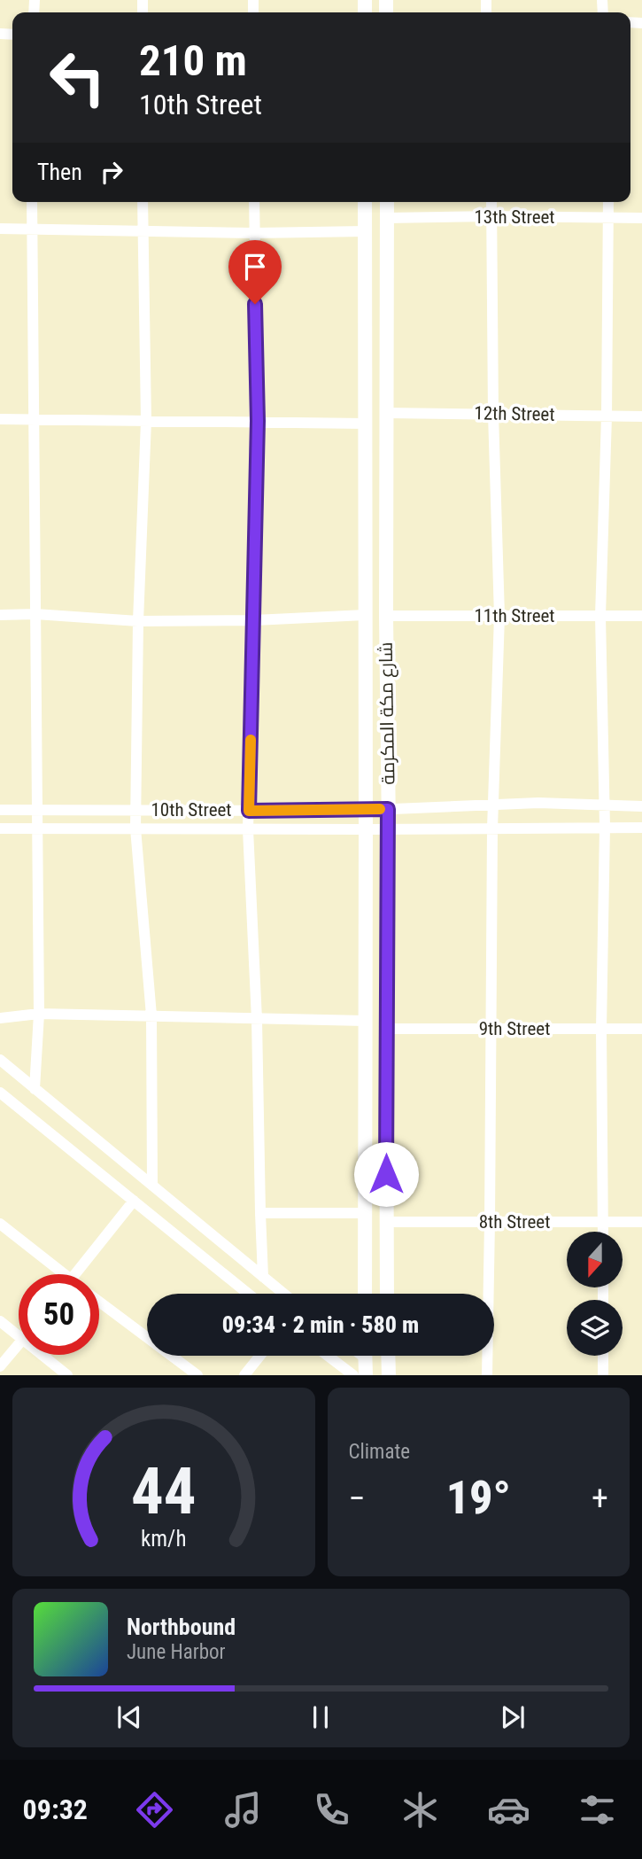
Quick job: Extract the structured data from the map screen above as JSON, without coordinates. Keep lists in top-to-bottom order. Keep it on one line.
{"streets":{"main road":["شارع مكة المكرمة"],"street":["13th Street","12th Street","11th Street","10th Street","9th Street","8th Street"]},"crossings":[["13th Street","شارع مكة المكرمة"],["12th Street","شارع مكة المكرمة"],["11th Street","شارع مكة المكرمة"],["شارع مكة المكرمة","10th Street"],["شارع مكة المكرمة","9th Street"],["شارع مكة المكرمة","8th Street"]],"north":"bottom","page":{"turn":["210 m","10th Street"],"then":"Then","limit":"50","trip":"09:34 · 2 min · 580 m","tile":"Climate","heat":["−","19°","+"],"song":["Northbound","June Harbor"],"tabs":"09:32","gauge":["44","km/h"]}}
